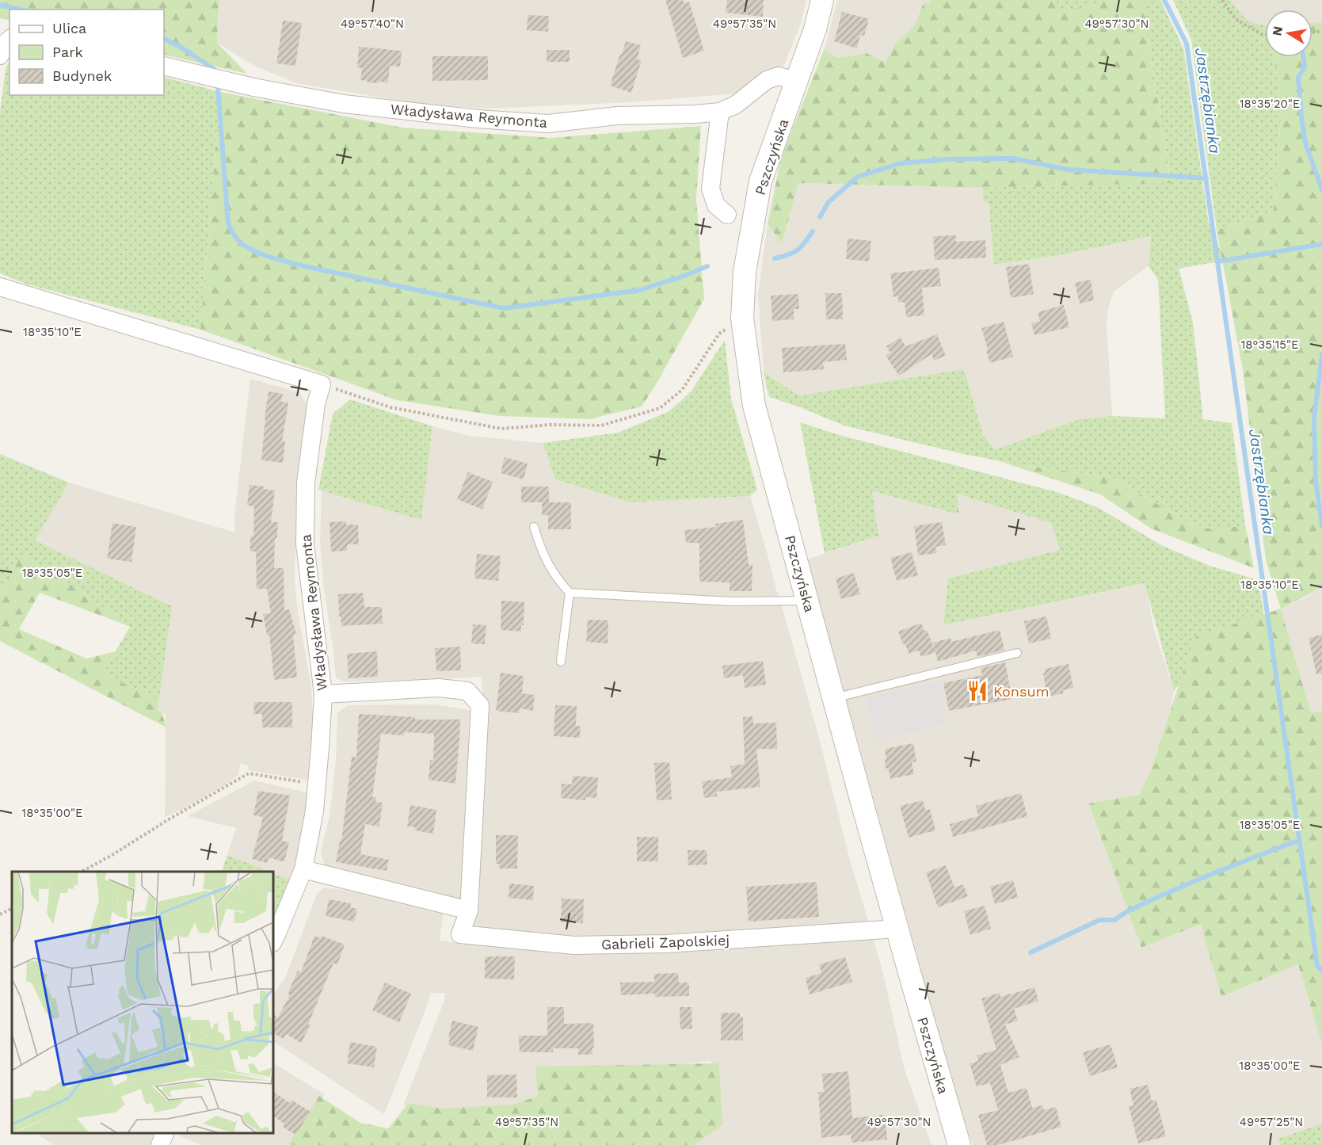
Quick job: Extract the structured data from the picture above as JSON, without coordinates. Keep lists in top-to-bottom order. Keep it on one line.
{"streets":{"street":["Władysława Reymonta","Pszczyńska","Gabrieli Zapolskiej"]},"crossings":[["Władysława Reymonta","Pszczyńska"],["Władysława Reymonta","Gabrieli Zapolskiej"],["Pszczyńska","Gabrieli Zapolskiej"]],"water":["Jastrzębianka"],"places":{"restaurant":["Konsum"]},"legend":["Ulica","Park","Budynek"],"north":"left","coordinates":["49°57'40\"N","49°57'35\"N","49°57'30\"N","18°35'20\"E","18°35'10\"E","18°35'15\"E","18°35'05\"E","18°35'00\"E","49°57'25\"N"]}
